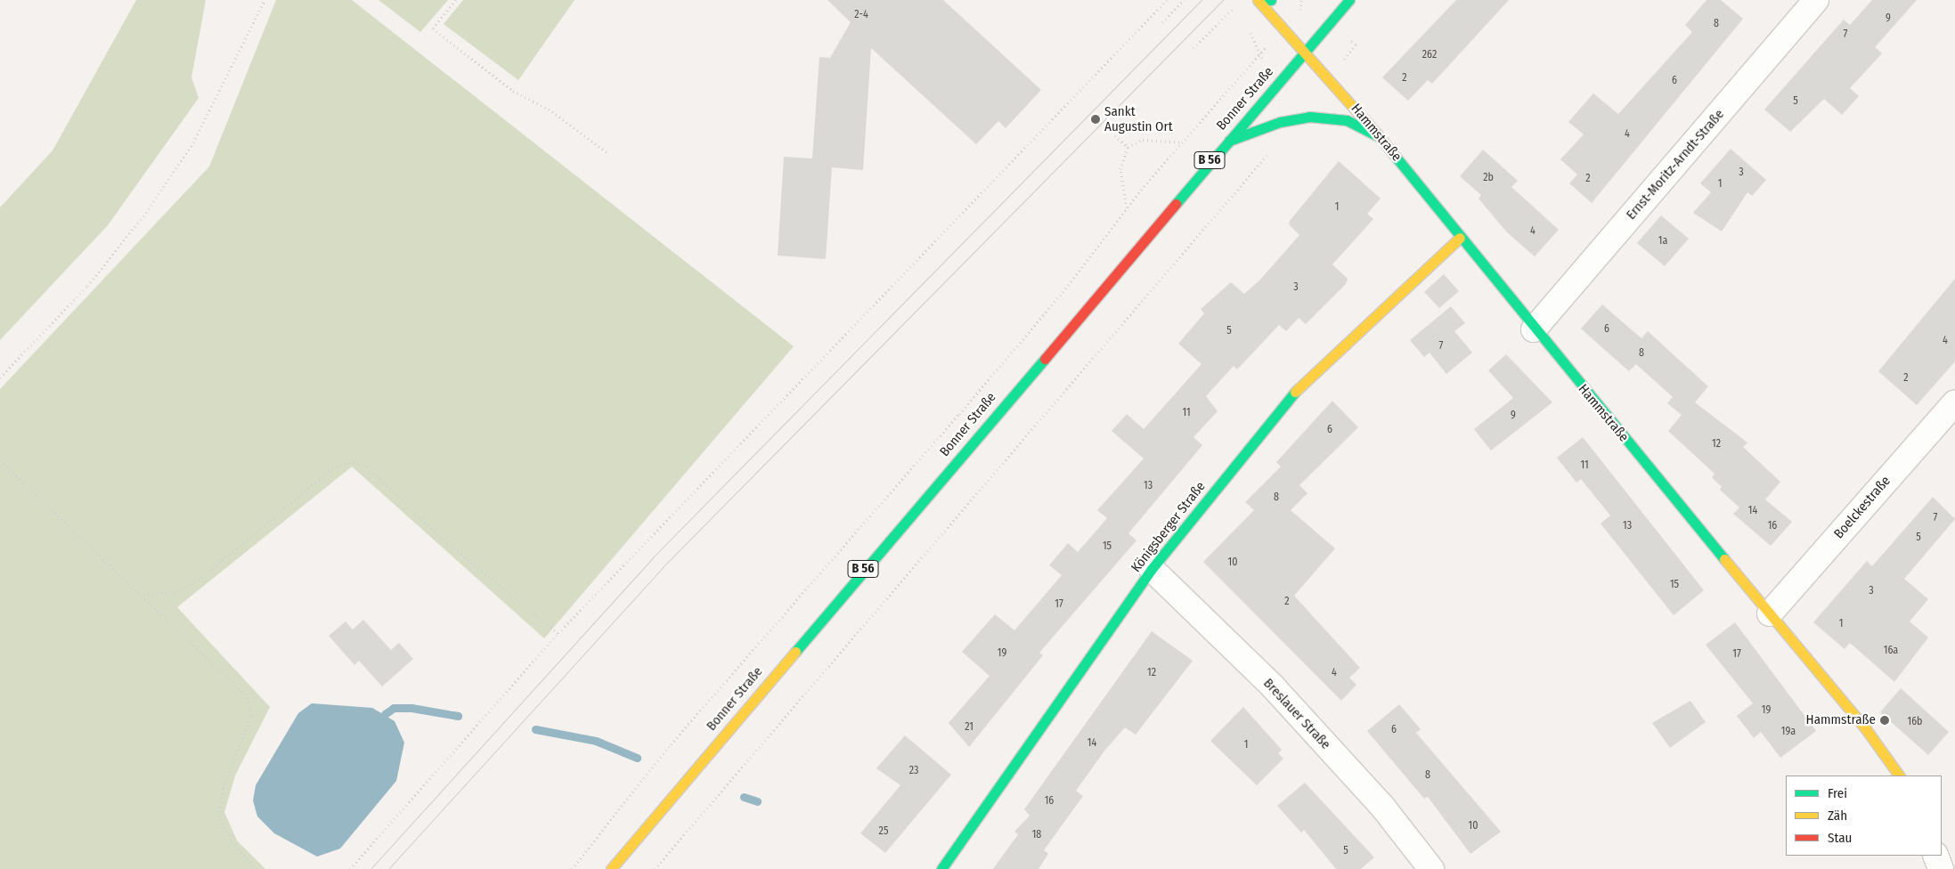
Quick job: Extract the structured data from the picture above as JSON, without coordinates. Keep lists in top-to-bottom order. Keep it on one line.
{"streets":{"street":["Bonner Straße","Hammstraße","B 56","Ernst-Moritz-Arndt-Straße","Boelckestraße","Königsberger Straße","Breslauer Straße"]},"crossings":[["Bonner Straße","Hammstraße"],["Hammstraße","Ernst-Moritz-Arndt-Straße"],["Hammstraße","Boelckestraße"],["Hammstraße","Königsberger Straße"],["Königsberger Straße","Breslauer Straße"]],"places":["Sankt Augustin Ort","Hammstraße"],"house_numbers":["2-4","9","8","7","262","2","6","5","4","3","2b","2","1","1","4","1a","3","6","5","4","7","8","2","11","9","6","12","11","13","8","14","7","13","16","5","15","10","15","3","2","17","1","16a","19","17","12","4","19","16b","21","6","19a","14","1","23","8","16","10","25","18","5"],"legend":["Frei","Zäh","Stau"]}
